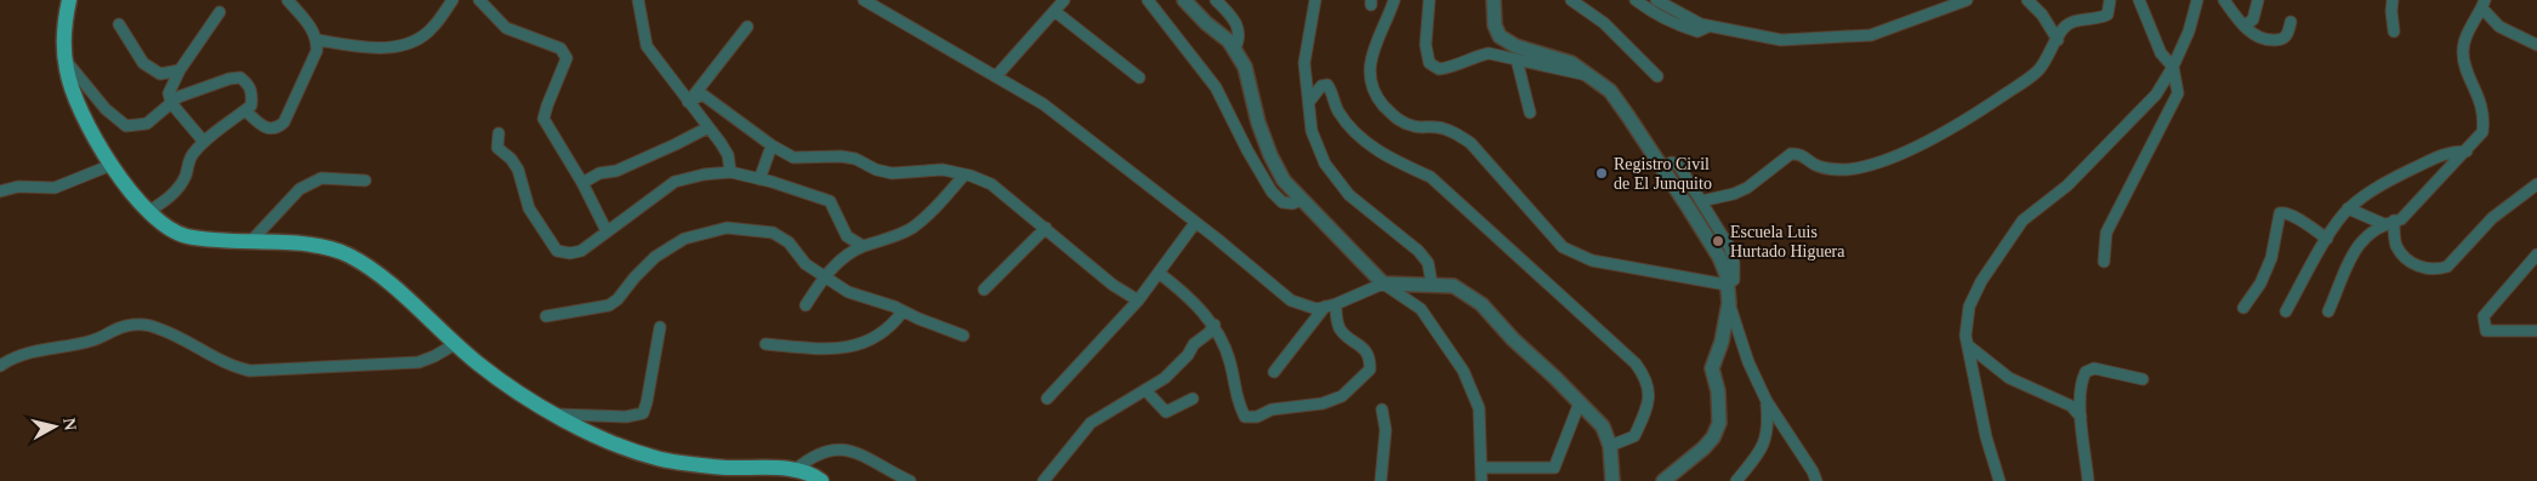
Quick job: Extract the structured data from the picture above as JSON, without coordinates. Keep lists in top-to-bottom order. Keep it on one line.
{"places":["Registro Civil de El Junquito","Escuela Luis Hurtado Higuera"],"north":"right"}
